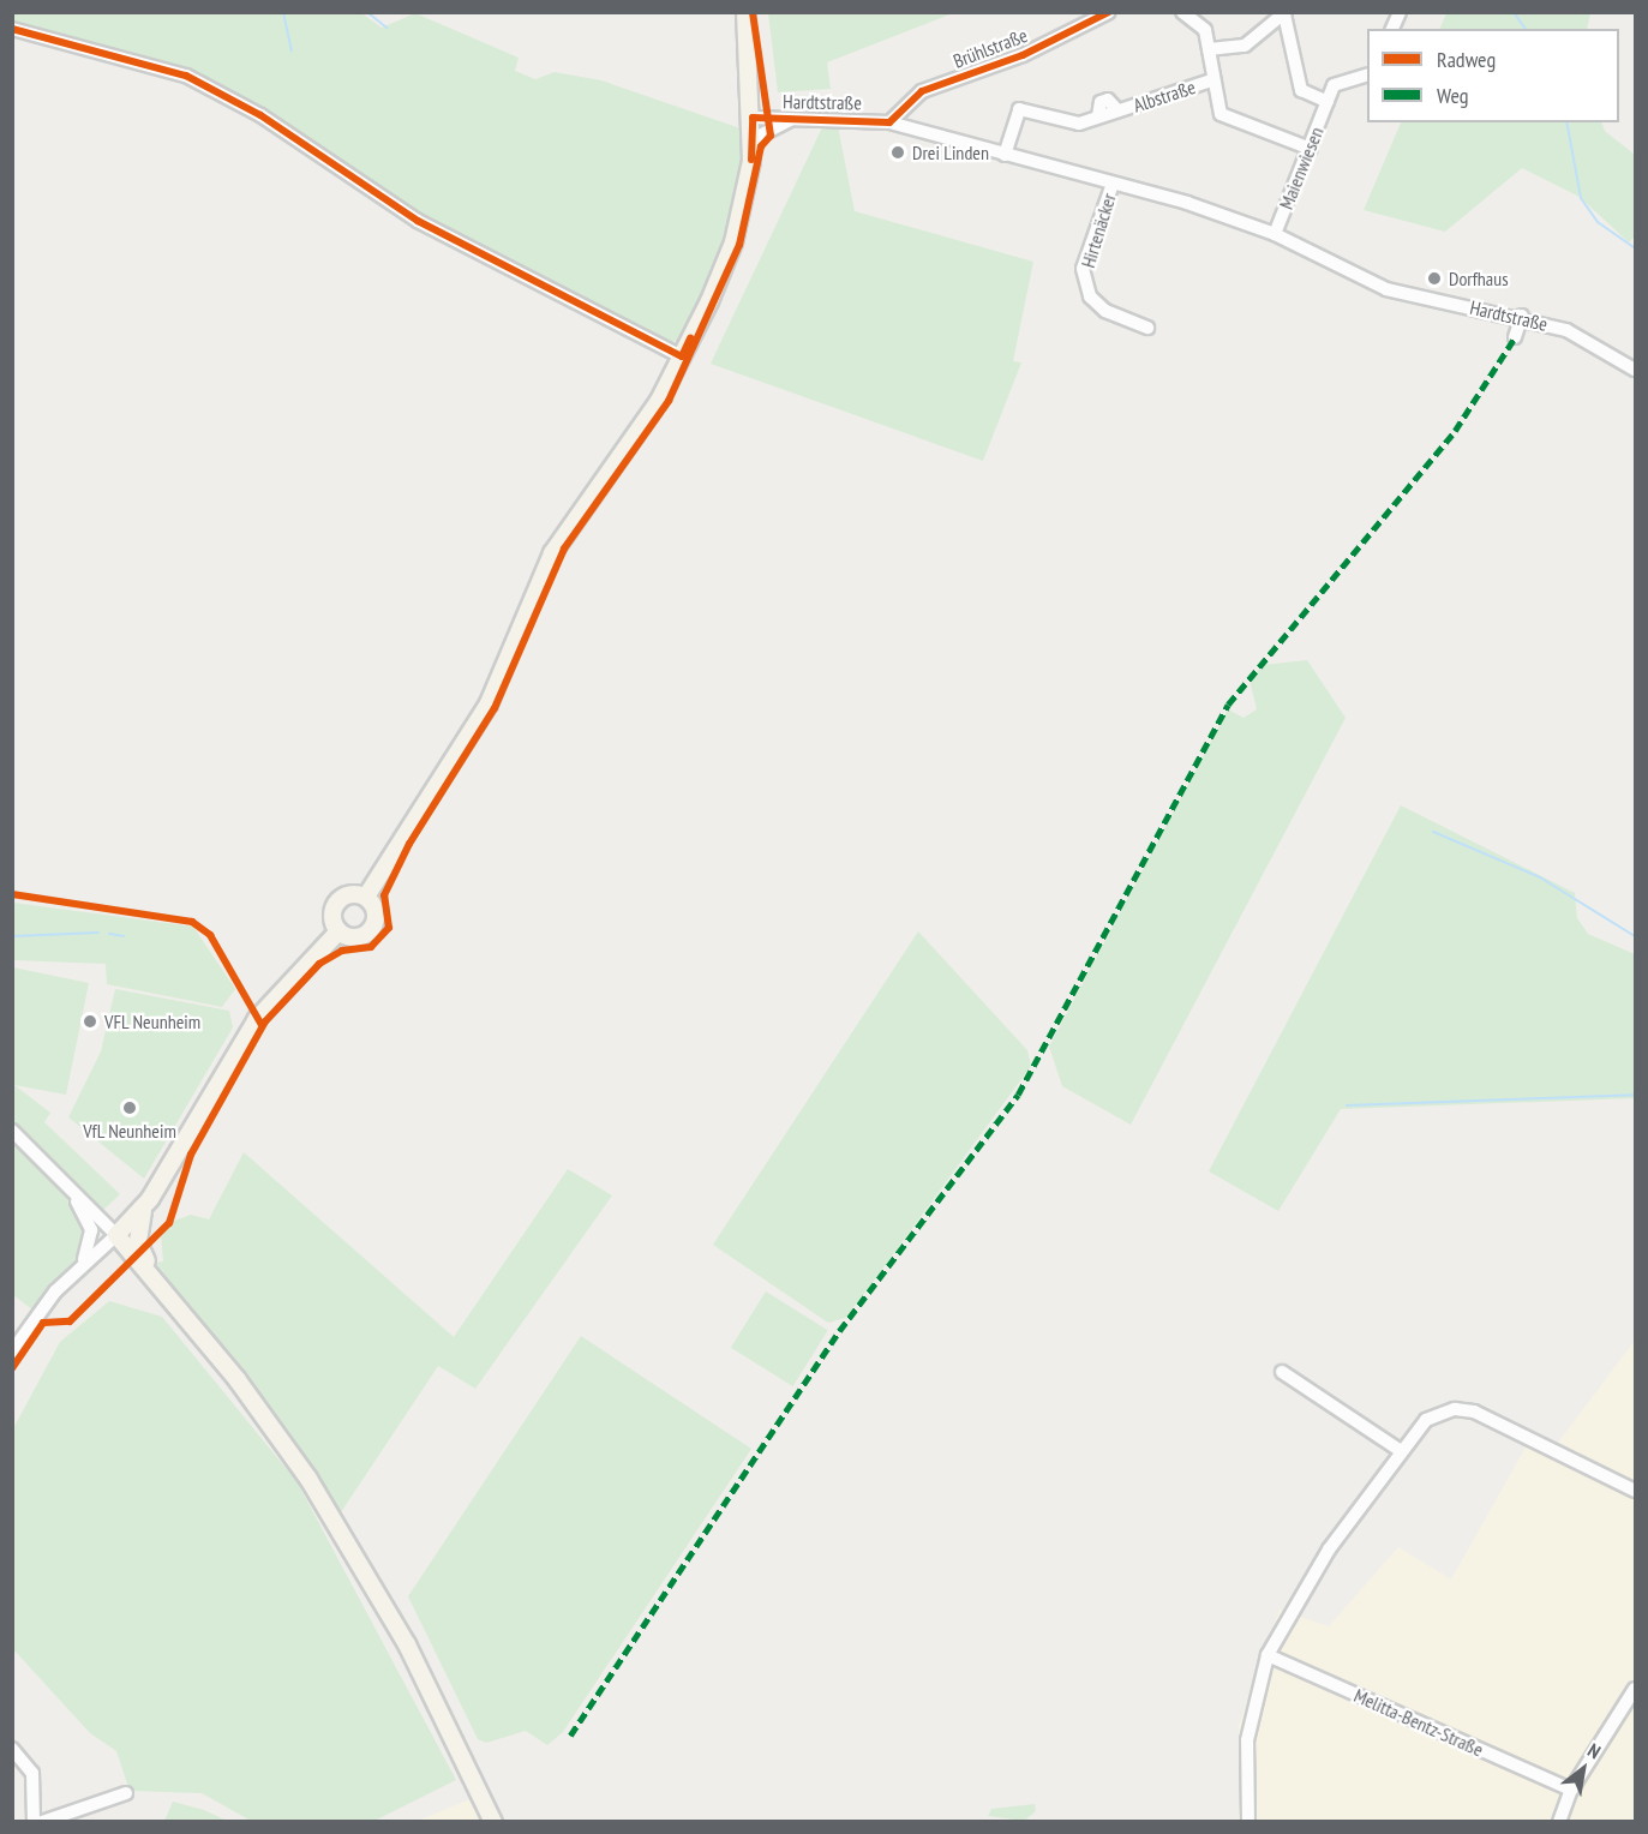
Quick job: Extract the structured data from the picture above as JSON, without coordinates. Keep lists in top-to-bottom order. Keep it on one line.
{"streets":{"street":["Brühlstraße","Albstraße","Hardtstraße","Maienwiesen","Hirtenäcker","Melitta-Bentz-Straße"]},"crossings":[["Brühlstraße","Hardtstraße"],["Albstraße","Hardtstraße"],["Hardtstraße","Maienwiesen"],["Hardtstraße","Hirtenäcker"]],"places":["Drei Linden","Dorfhaus","VFL Neunheim","VfL Neunheim"],"legend":["Radweg","Weg"],"north":"top right"}
